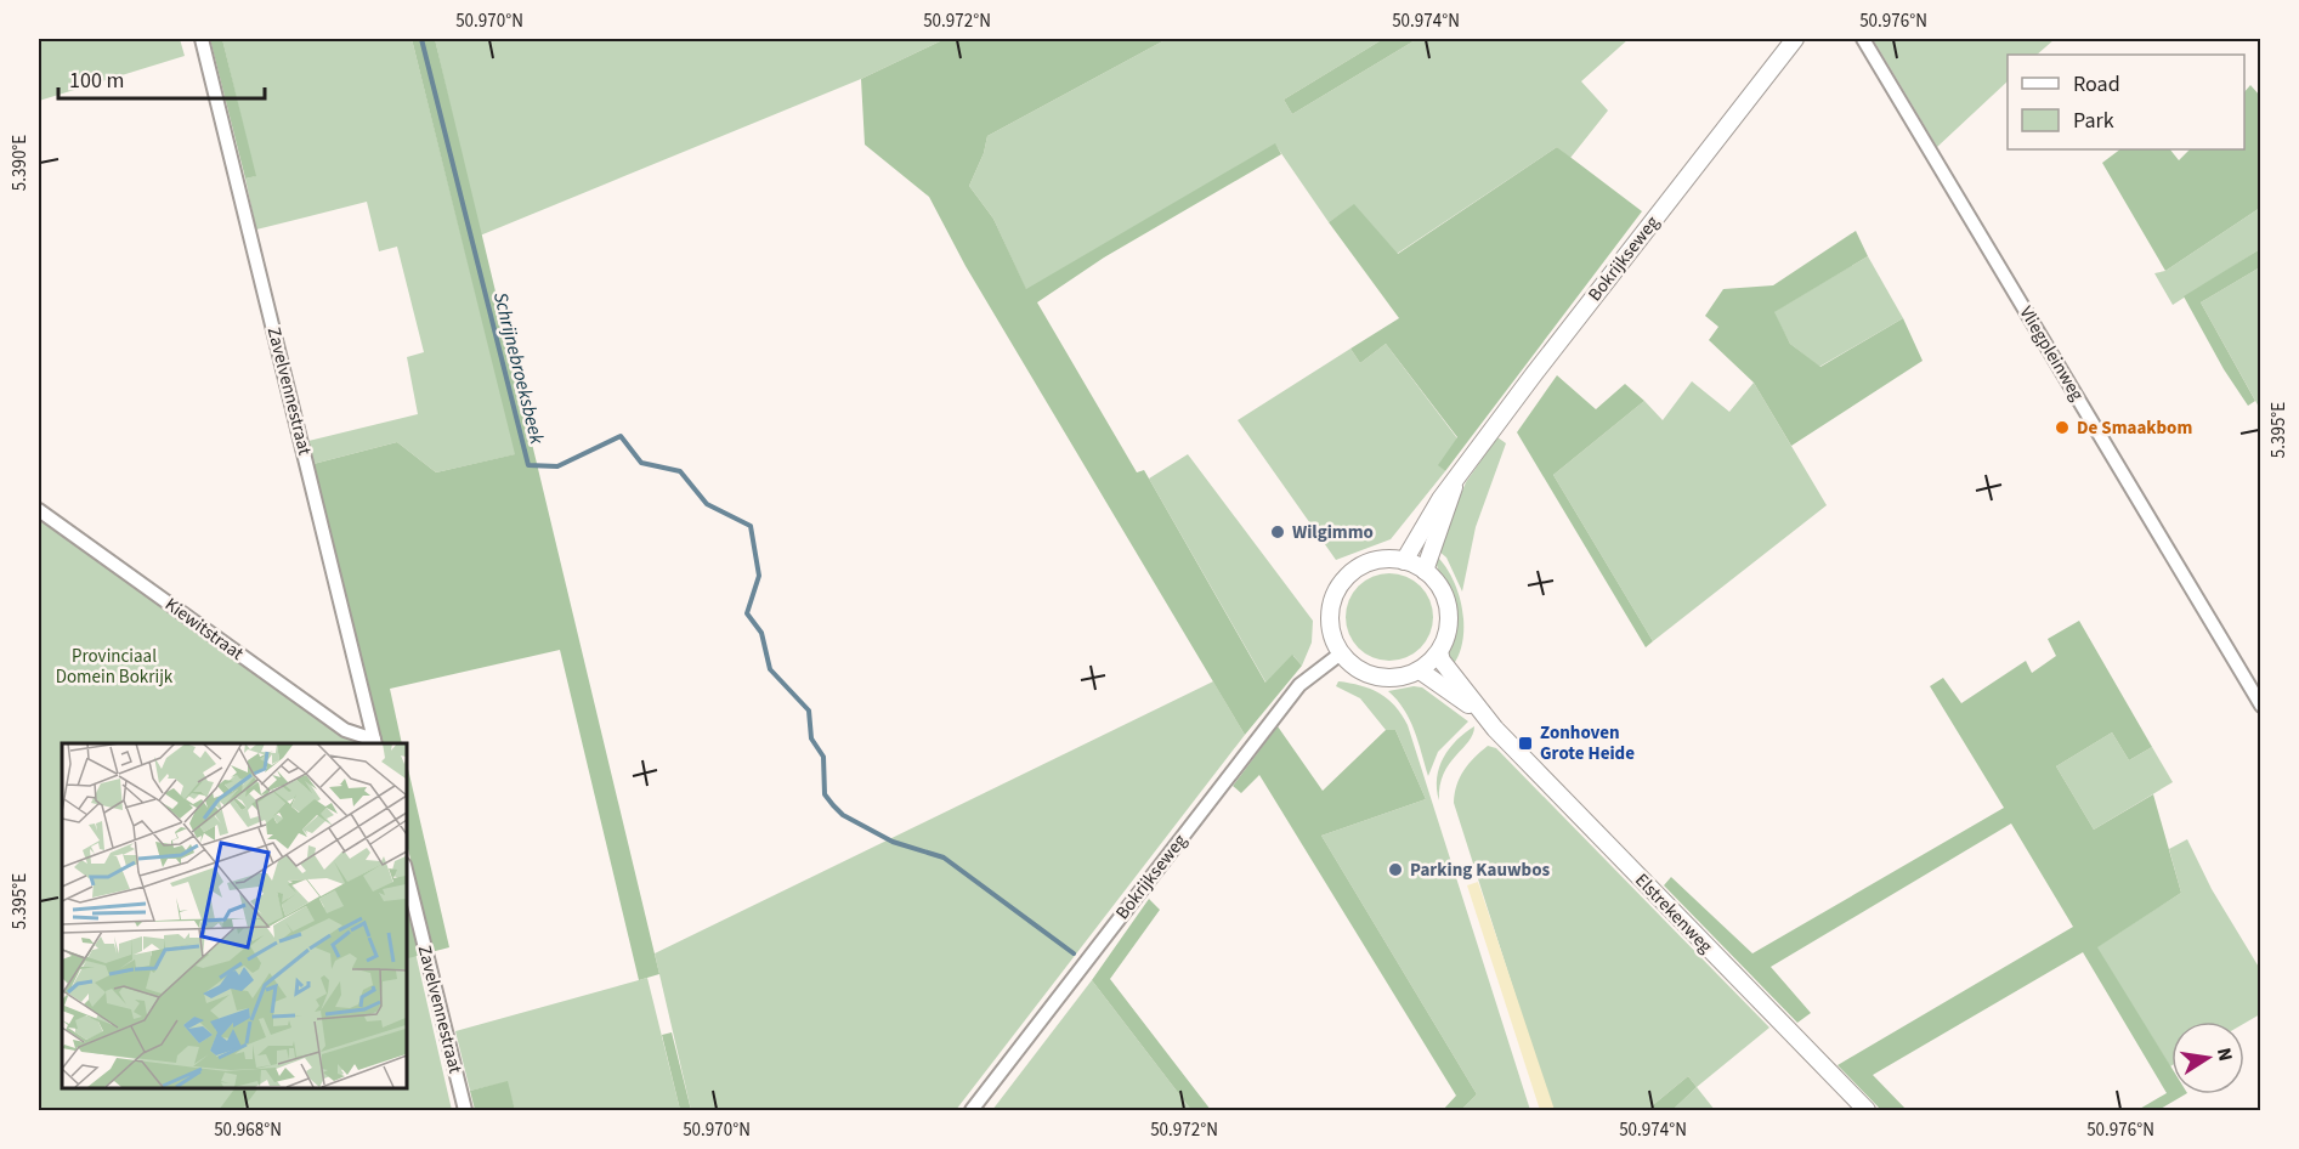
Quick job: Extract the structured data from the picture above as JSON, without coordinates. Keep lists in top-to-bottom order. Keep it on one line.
{"streets":{"street":["Bokrijkseweg","Vliegpleinweg","Zavelvennestraat","Kiewitstraat","Elstrekenweg"]},"crossings":[["Bokrijkseweg","Elstrekenweg"],["Zavelvennestraat","Kiewitstraat"]],"water":["Schrijnebroeksbeek"],"parks":["Provinciaal Domein Bokrijk"],"places":{"other":["De Smaakbom","Wilgimmo","Parking Kauwbos"],"transit":["Zonhoven Grote Heide"]},"legend":["Road","Park"],"scale_bar":"100 m","north":"right","coordinates":["50.970°N","50.972°N","50.974°N","50.976°N","5.390°E","5.395°E","50.968°N"]}
